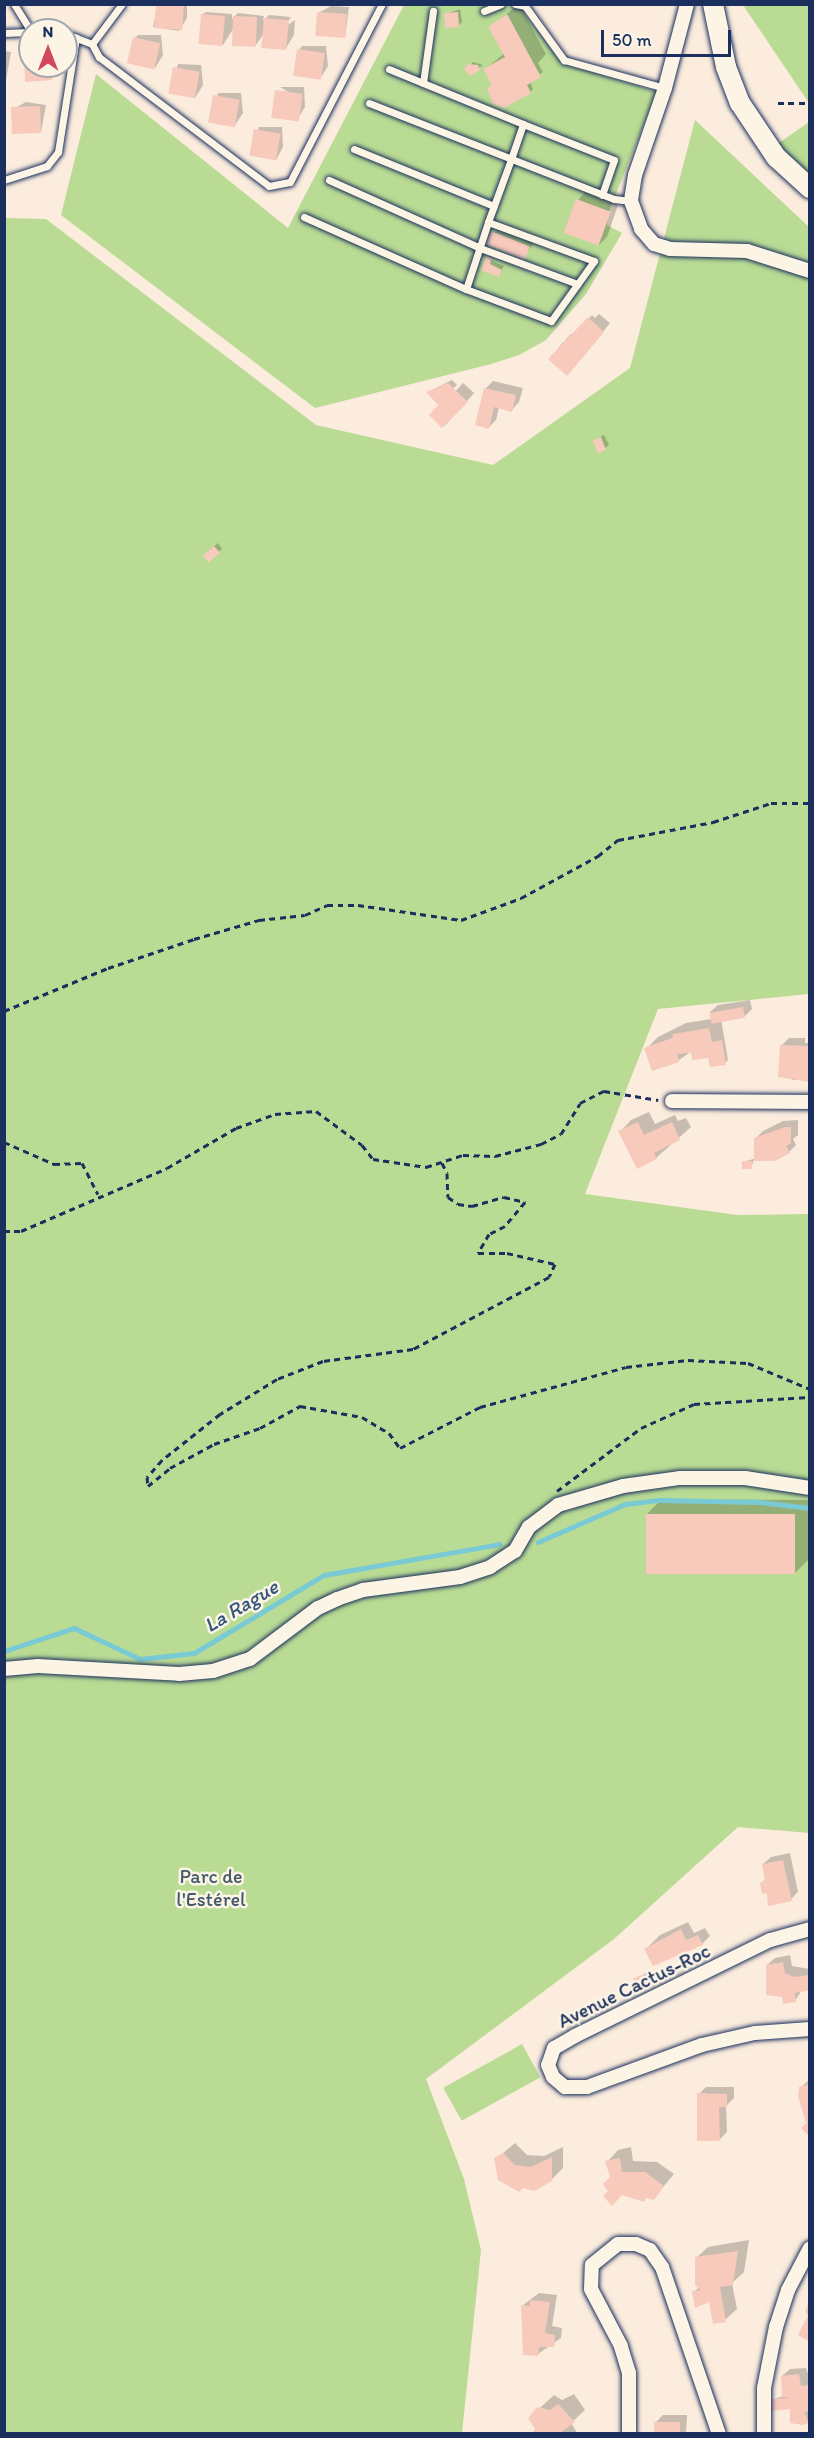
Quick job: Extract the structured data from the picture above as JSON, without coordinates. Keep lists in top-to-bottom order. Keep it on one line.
{"streets":{"street":["Avenue Cactus-Roc"]},"water":["La Rague"],"parks":["Parc de l'Estérel"],"scale_bar":"50 m","north":"top"}
